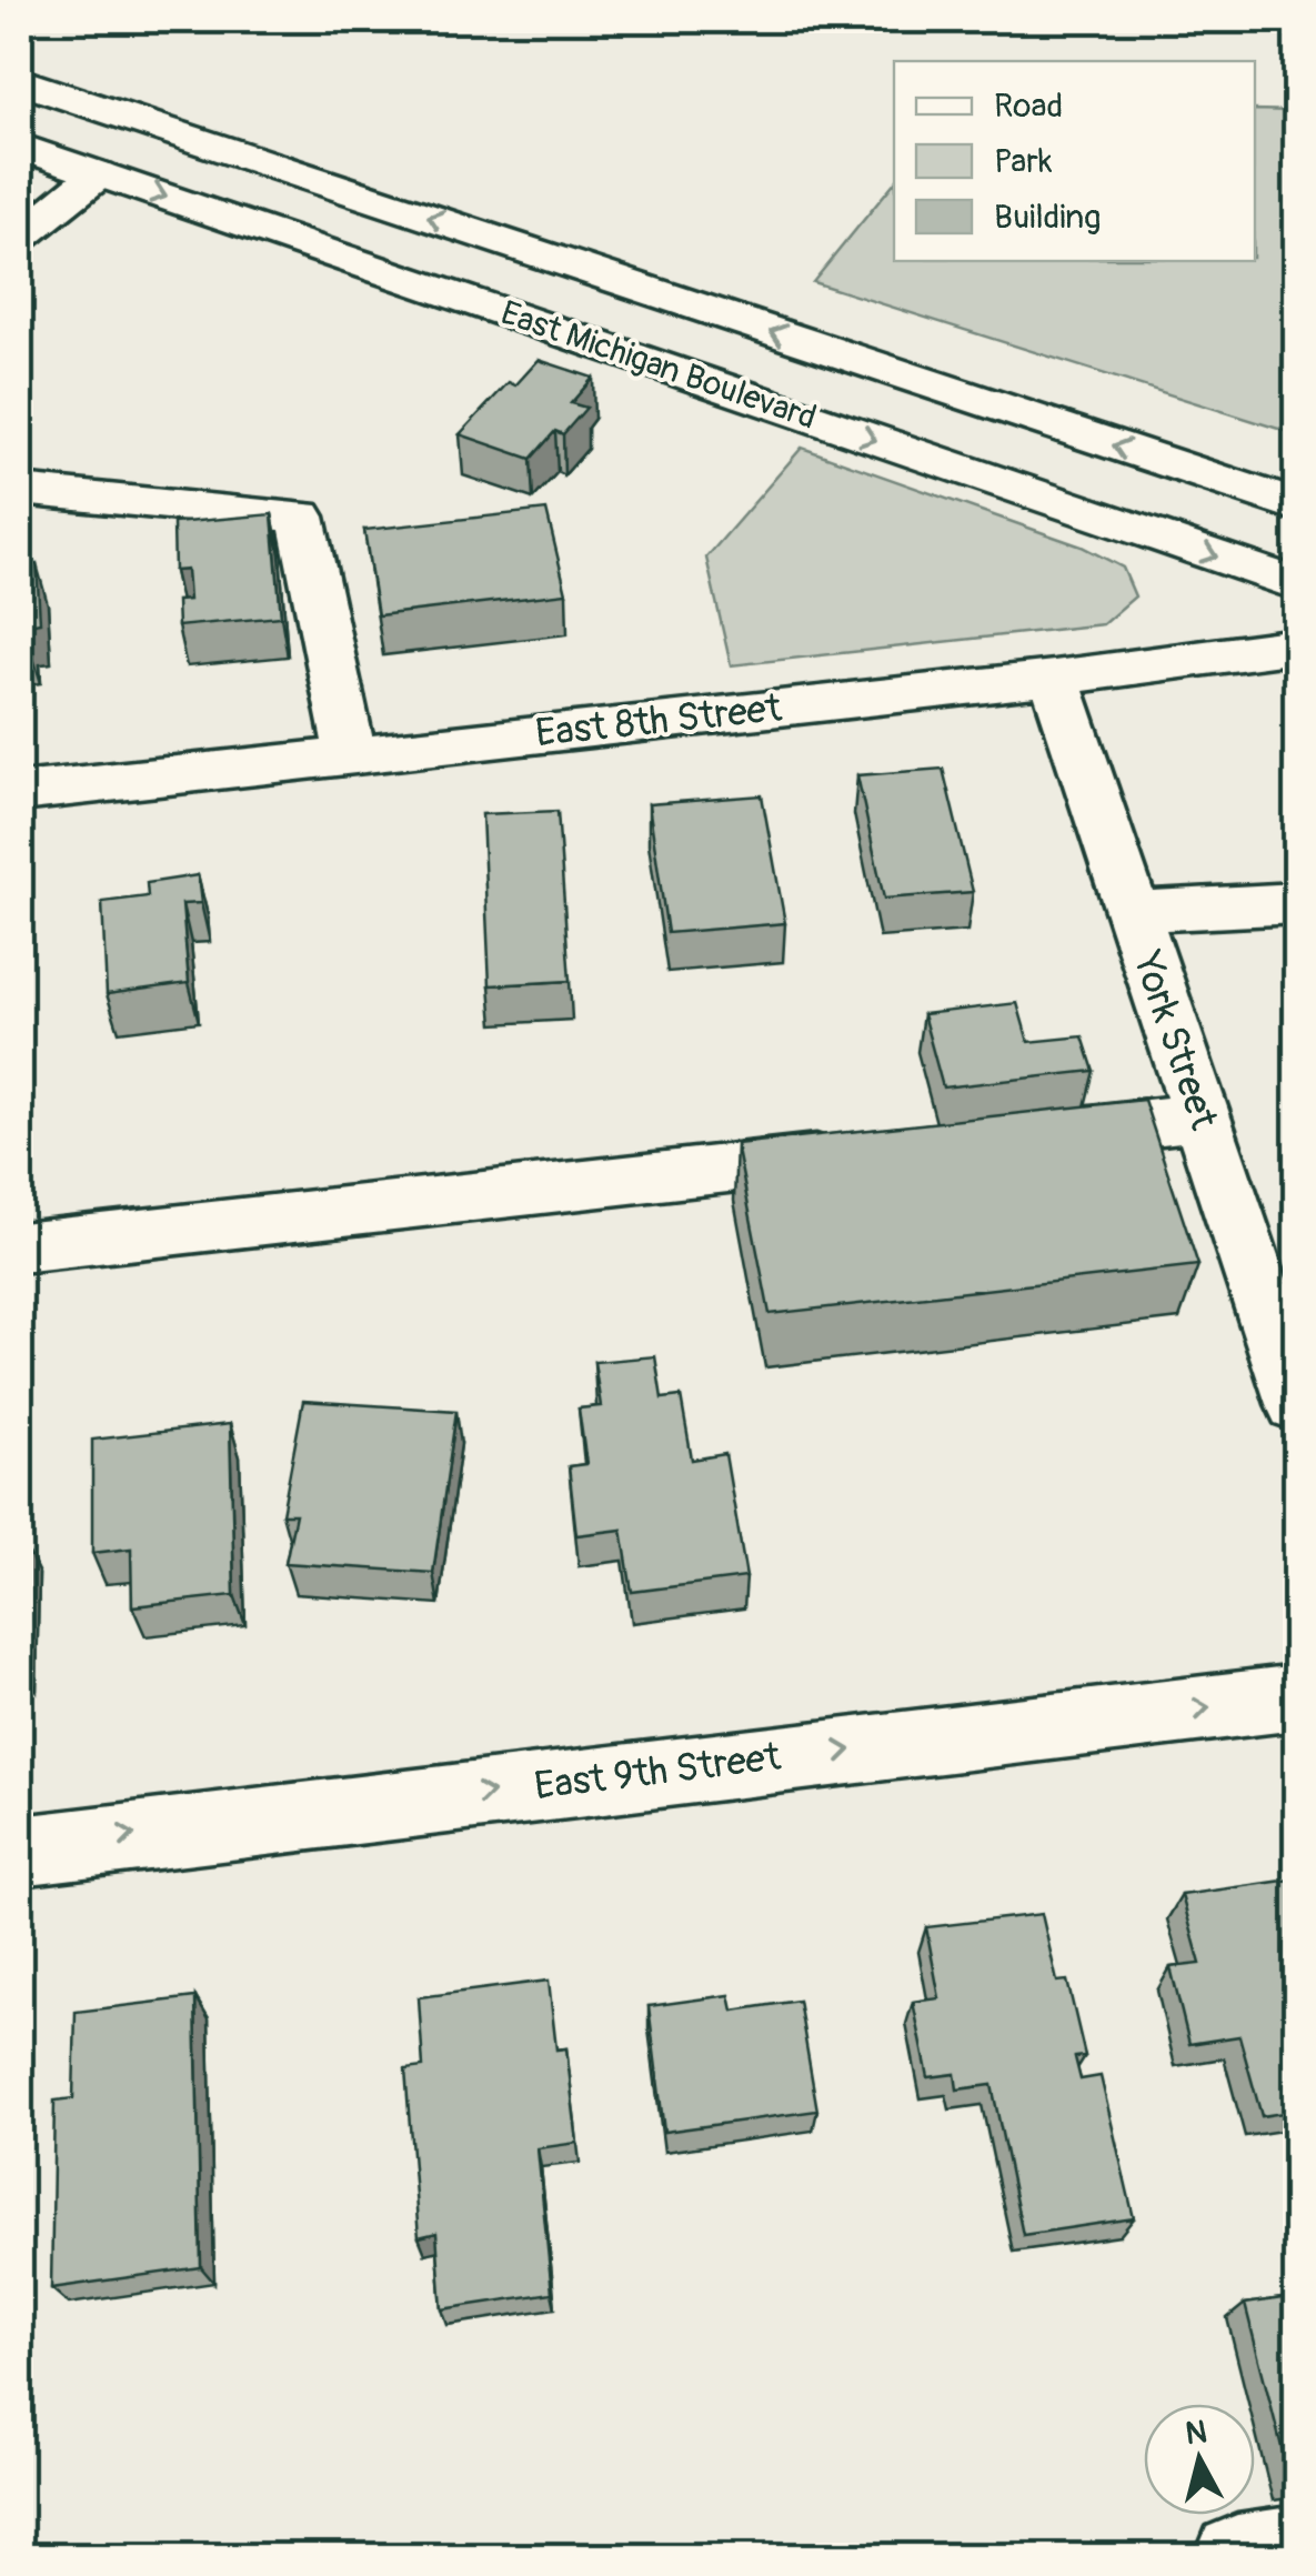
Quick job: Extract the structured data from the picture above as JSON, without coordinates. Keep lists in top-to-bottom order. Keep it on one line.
{"streets":{"main road":["East Michigan Boulevard","East 8th Street","York Street","East 9th Street"]},"crossings":[["East 8th Street","York Street"]],"one_way":["East 9th Street"],"legend":["Road","Park","Building"],"north":"top"}
